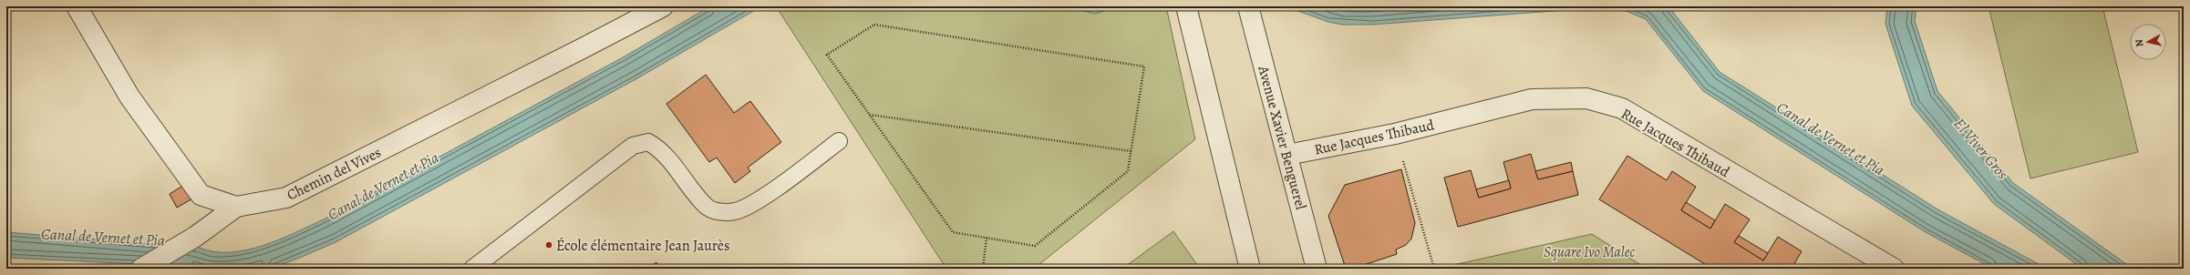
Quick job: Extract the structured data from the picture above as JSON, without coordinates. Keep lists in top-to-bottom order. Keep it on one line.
{"streets":{"street":["Rue Jacques Thibaud","Avenue Xavier Benguerel","Chemin del Vives"]},"crossings":[["Rue Jacques Thibaud","Avenue Xavier Benguerel"]],"water":["Canal de Vernet et Pia","El Viver Gros"],"parks":["Square Ivo Malec"],"places":["École élémentaire Jean Jaurès"],"north":"left"}
